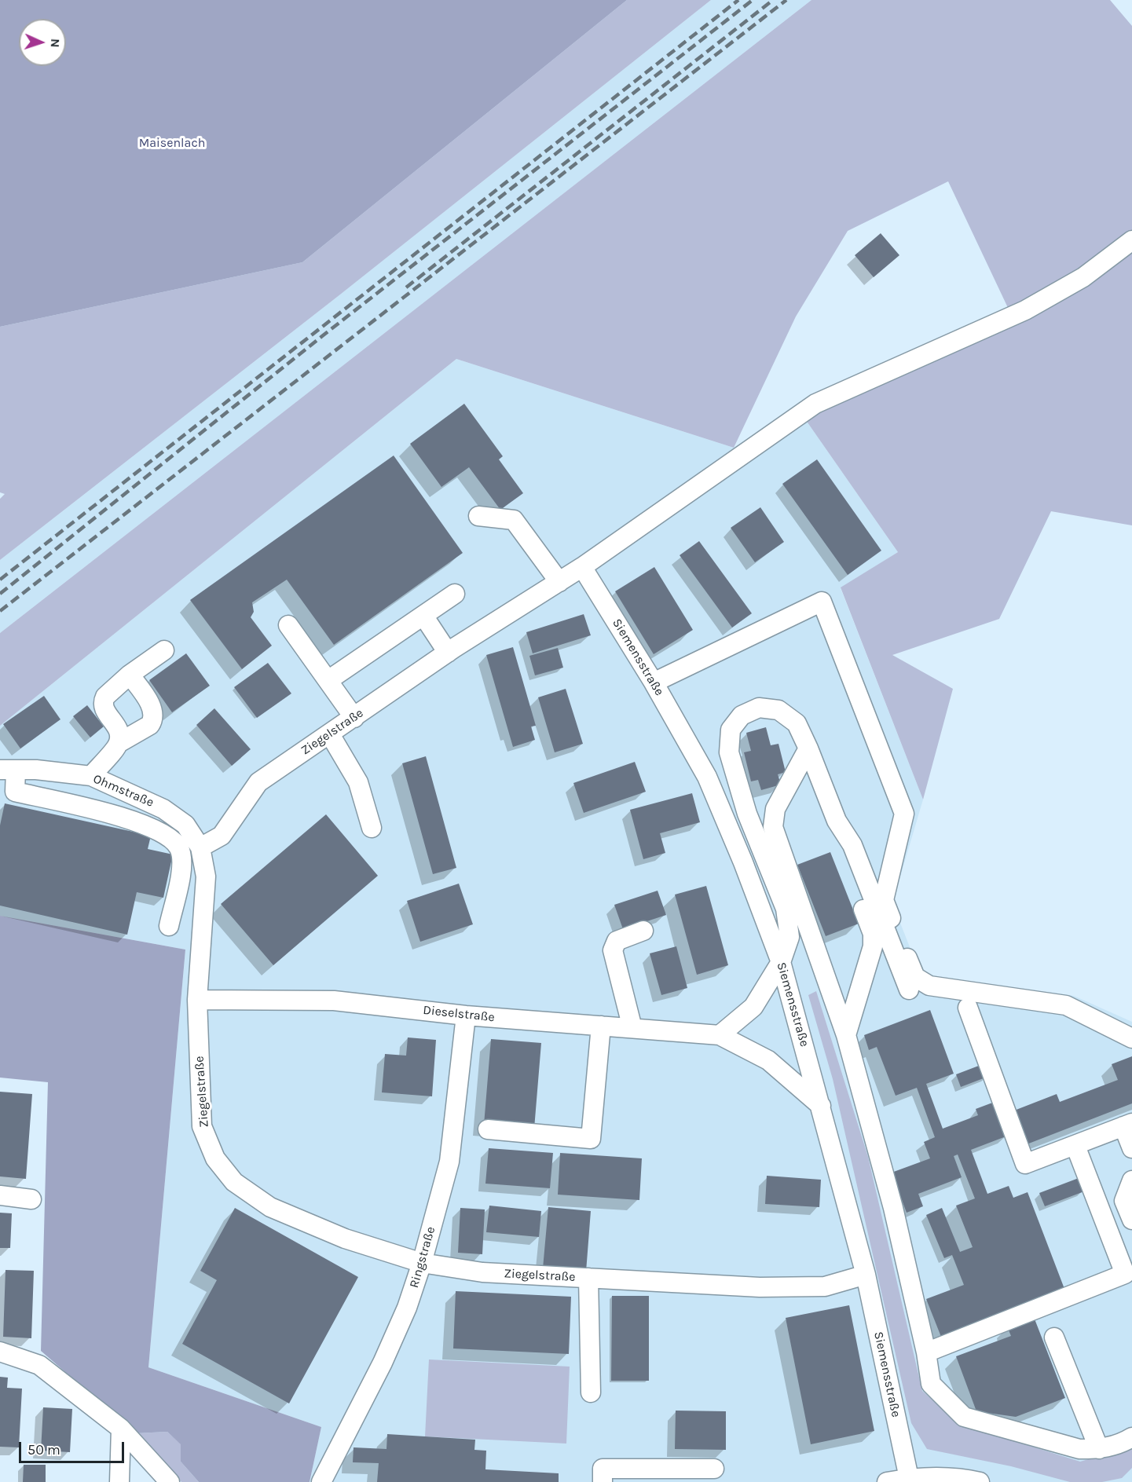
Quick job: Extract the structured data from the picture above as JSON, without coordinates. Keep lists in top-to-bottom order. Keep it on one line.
{"streets":{"street":["Siemensstraße","Ziegelstraße","Ohmstraße","Dieselstraße","Ringstraße"]},"crossings":[["Siemensstraße","Ziegelstraße"],["Siemensstraße","Dieselstraße"],["Ziegelstraße","Ohmstraße"],["Ziegelstraße","Dieselstraße"],["Ziegelstraße","Ringstraße"],["Dieselstraße","Ringstraße"]],"parks":["Maisenlach"],"scale_bar":"50 m","north":"right"}
